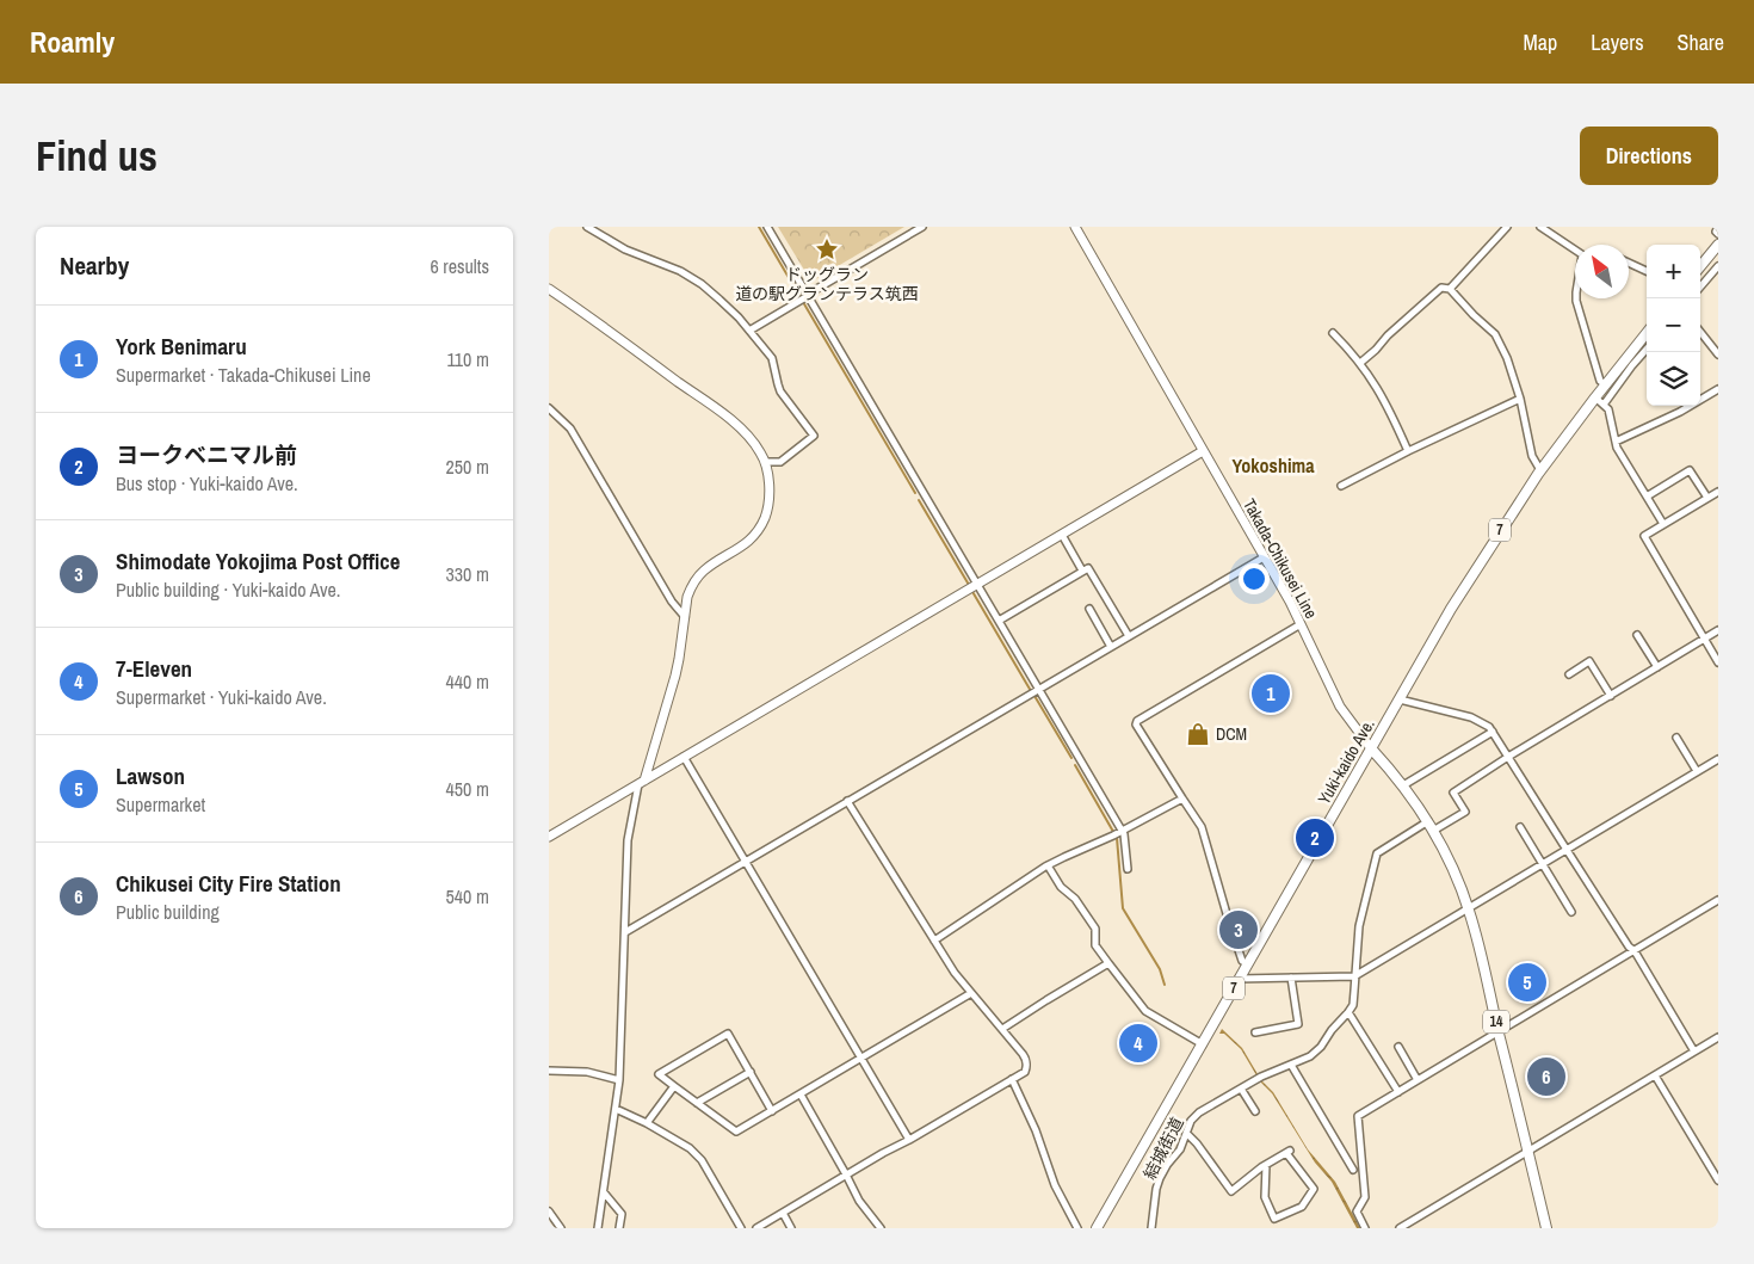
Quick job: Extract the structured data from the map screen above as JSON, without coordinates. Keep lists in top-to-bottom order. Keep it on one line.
{"streets":{"main road":["7","Yuki-kaido Ave.","14"],"street":["Takada-Chikusei Line","結城街道"]},"crossings":[["Takada-Chikusei Line","Yuki-kaido Ave."],["Takada-Chikusei Line","14"],["Yuki-kaido Ave.","14"]],"districts":["Yokoshima"],"places":{"place":["ドッグラン 道の駅グランテラス筑西"],"shop":["DCM"]},"north":"top left","page":{"header":"Roamly","nav":["Map","Layers","Share"],"buttons":"Directions","title":"Find us","heading":["Nearby","6 results"],"map_buttons":["+","−"],"list":[{"mark":"1","name":"York Benimaru","note":"Supermarket · Takada-Chikusei Line","value":"110 m"},{"mark":"2","name":"ヨークベニマル前","note":"Bus stop · Yuki-kaido Ave.","value":"250 m"},{"mark":"3","name":"Shimodate Yokojima Post Office","note":"Public building · Yuki-kaido Ave.","value":"330 m"},{"mark":"4","name":"7-Eleven","note":"Supermarket · Yuki-kaido Ave.","value":"440 m"},{"mark":"5","name":"Lawson","note":"Supermarket","value":"450 m"},{"mark":"6","name":"Chikusei City Fire Station","note":"Public building","value":"540 m"}],"pins":["1","2","3","5","4","6"]}}
